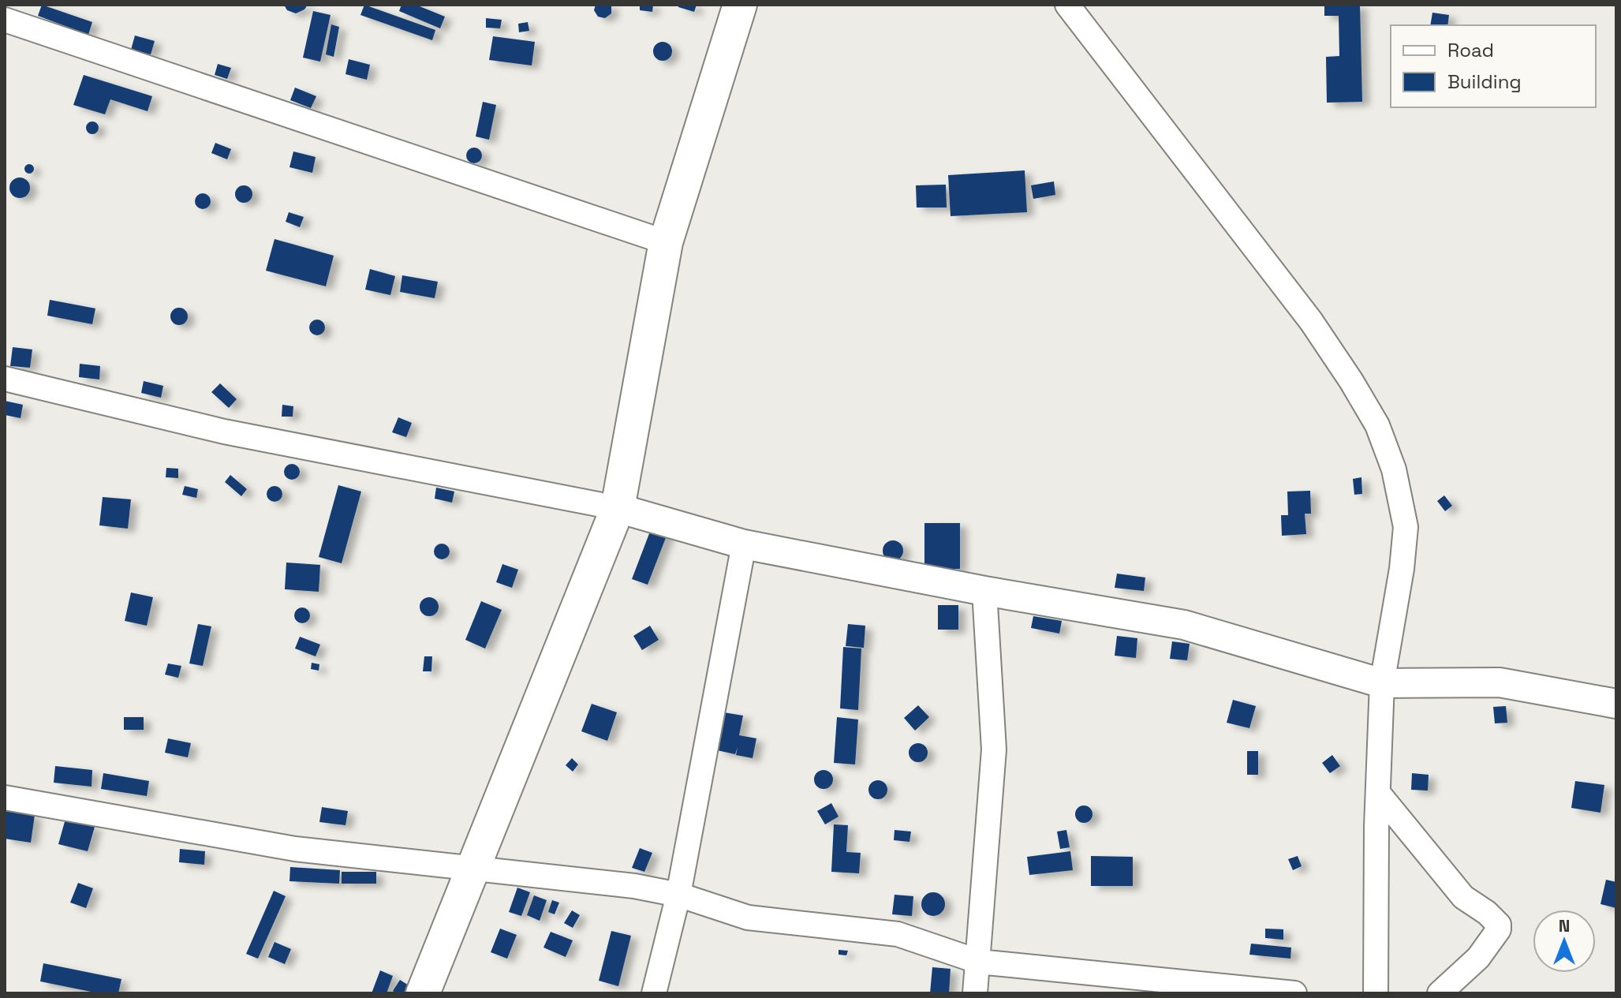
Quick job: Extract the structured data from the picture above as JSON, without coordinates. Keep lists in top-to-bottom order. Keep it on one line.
{"legend":["Road","Building"],"north":"top"}
